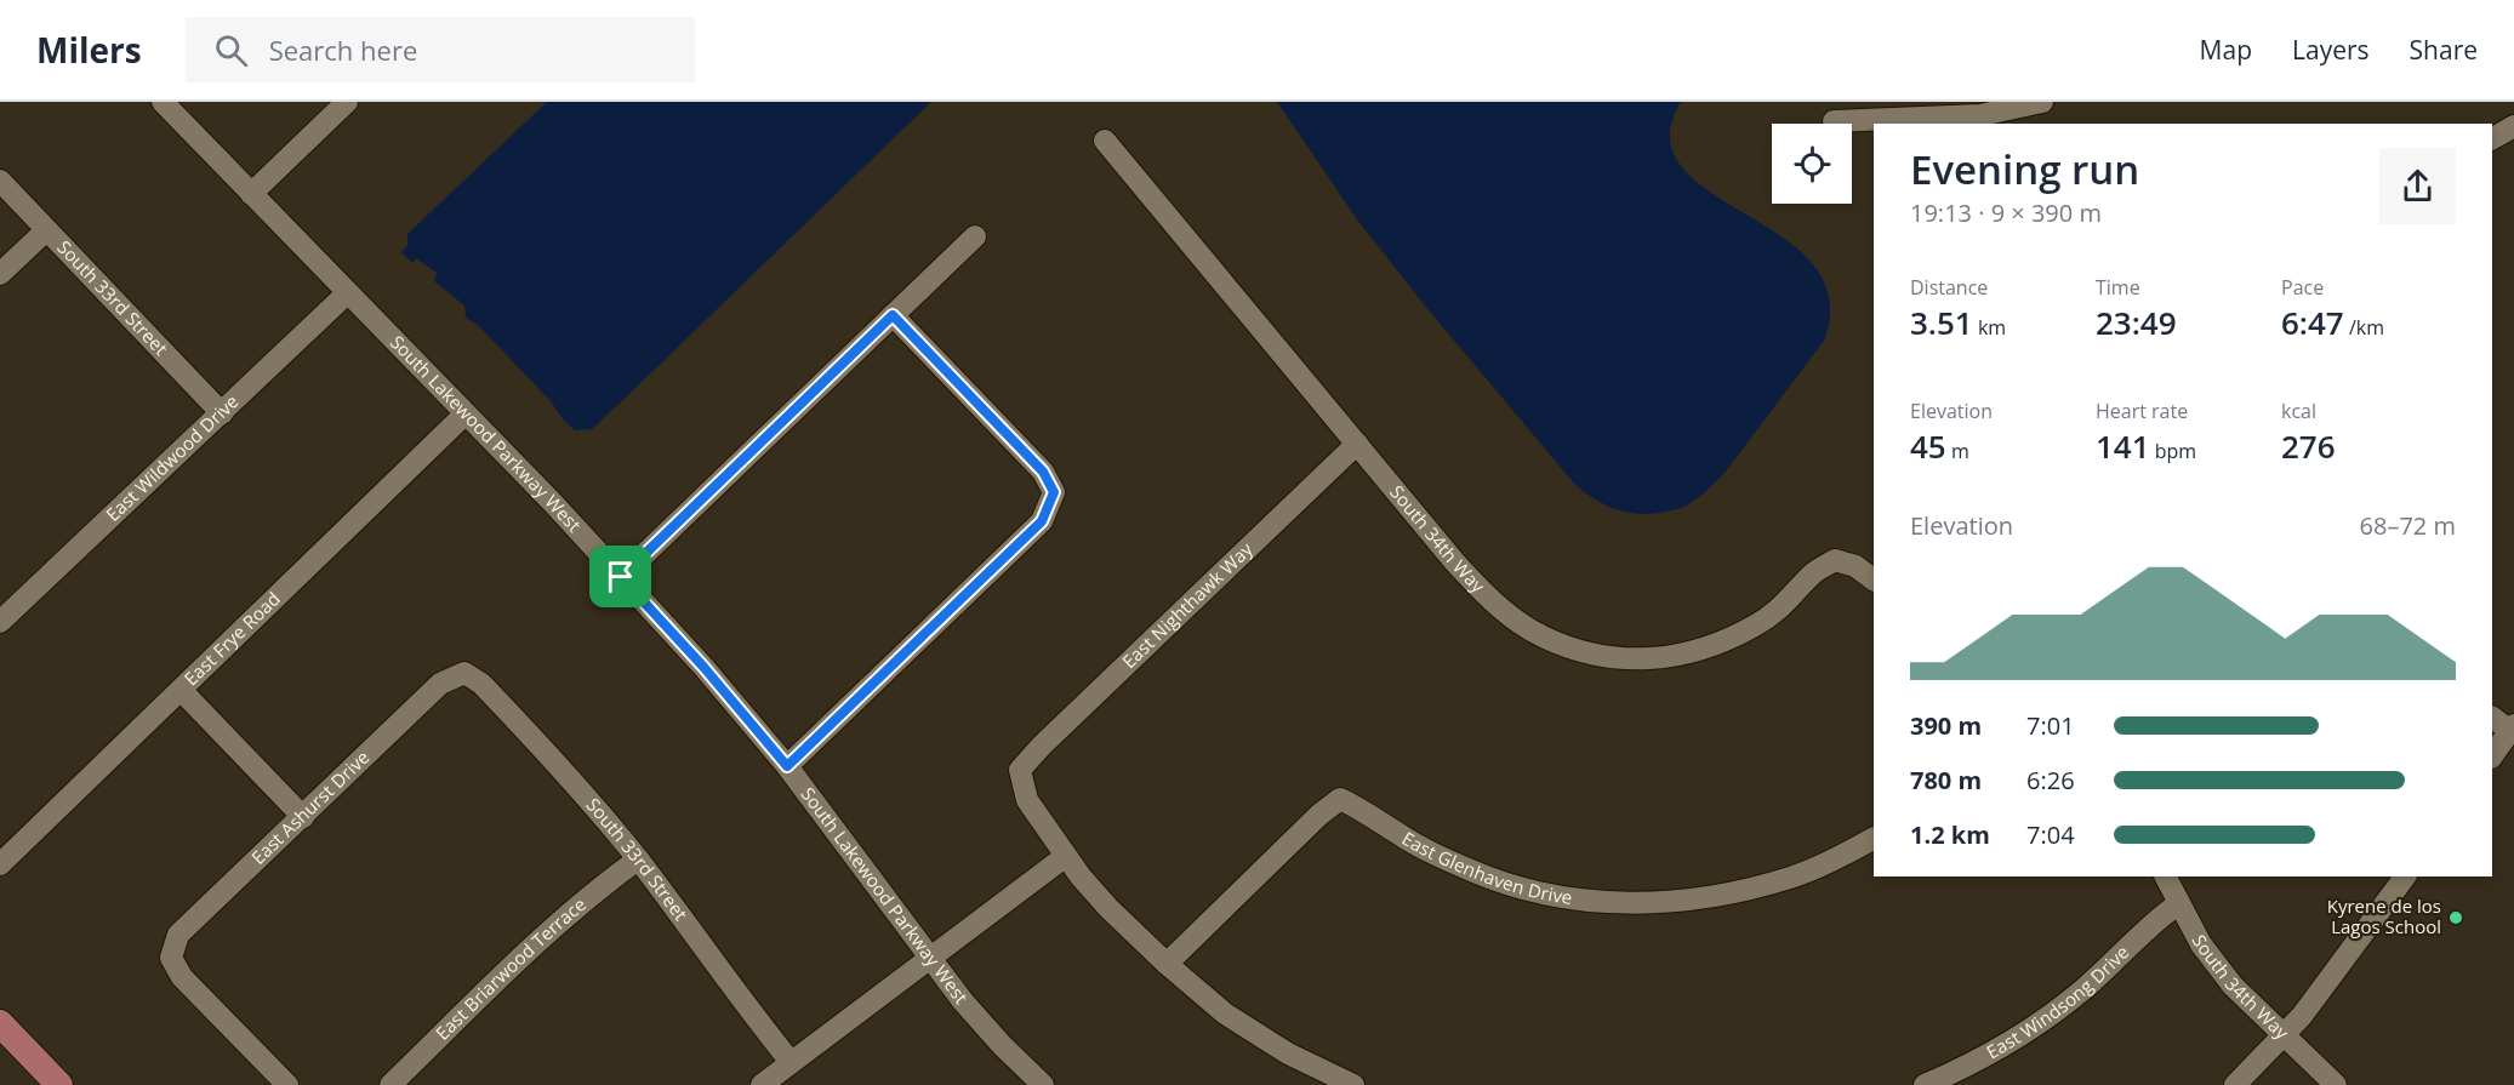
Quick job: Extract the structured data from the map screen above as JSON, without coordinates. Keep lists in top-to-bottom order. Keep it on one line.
{"streets":{"street":["South 33rd Street","South Lakewood Parkway West","East Wildwood Drive","South 34th Way","East Nighthawk Way","East Frye Road","East Ashurst Drive","East Glenhaven Drive","East Briarwood Terrace","East Windsong Drive"]},"crossings":[["South 33rd Street","East Wildwood Drive"],["South 33rd Street","East Ashurst Drive"],["South 33rd Street","East Briarwood Terrace"],["South Lakewood Parkway West","East Wildwood Drive"],["South Lakewood Parkway West","East Frye Road"],["South 34th Way","East Nighthawk Way"],["South 34th Way","East Windsong Drive"]],"places":["Kyrene de los Lagos School"],"page":{"header":"Milers","search":"Search here","nav":["Map","Layers","Share"],"heading":["Evening run","19:13 · 9 × 390 m"],"stats":[["Distance","3.51 km"],["Time","23:49"],["Pace","6:47 /km"],["Elevation","45 m"],["Heart rate","141 bpm"],["kcal","276"]],"chart":["Elevation","68–72 m"],"list":[{"name":"390 m","note":"7:01"},{"name":"780 m","note":"6:26"},{"name":"1.2 km","note":"7:04"}]}}
